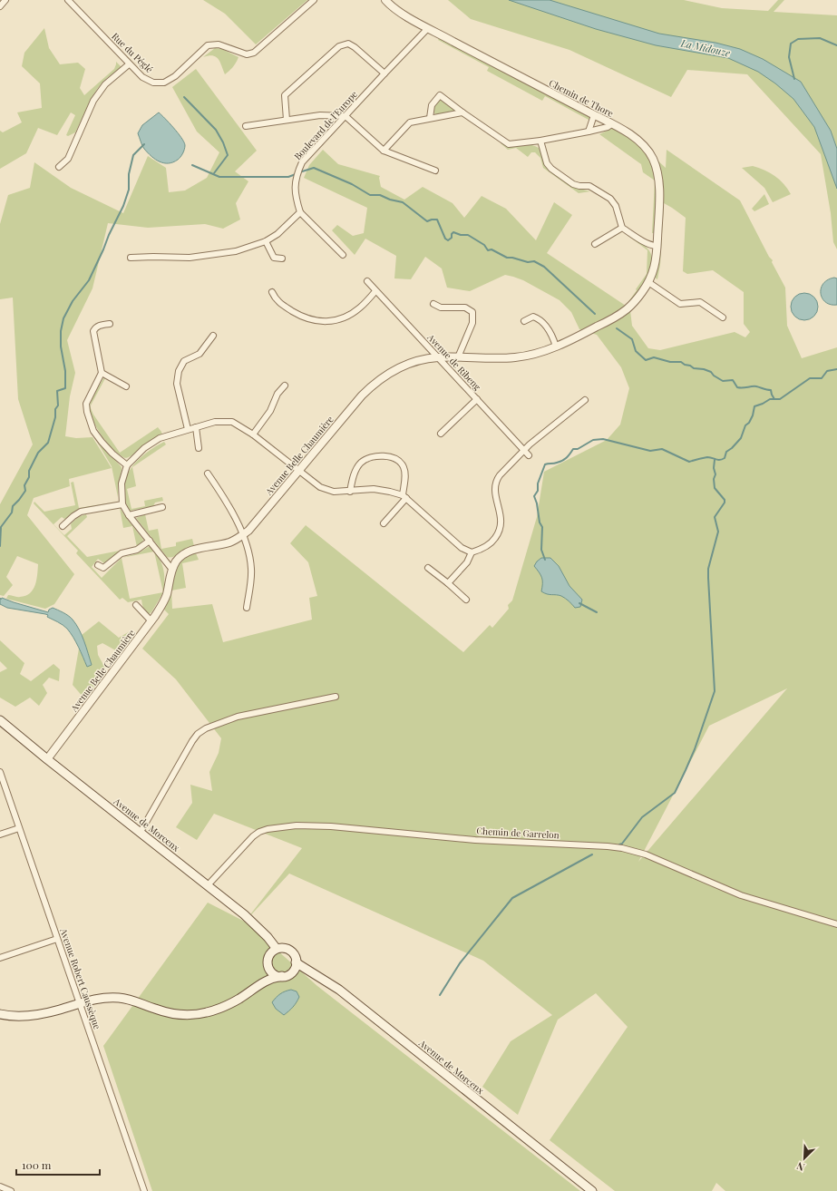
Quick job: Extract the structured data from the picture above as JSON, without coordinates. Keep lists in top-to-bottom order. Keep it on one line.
{"streets":{"main road":["Avenue de Morcenx"],"street":["Rue du Péglé","Chemin de Thore","Boulevard de l'Europe","Avenue de Ribeng","Avenue Belle Chaumière","Chemin de Garrelon","Avenue Robert Caussèque"]},"crossings":[["Chemin de Thore","Boulevard de l'Europe"],["Chemin de Thore","Avenue Belle Chaumière"],["Avenue de Ribeng","Avenue Belle Chaumière"],["Avenue Belle Chaumière","Avenue de Morcenx"],["Avenue de Morcenx","Chemin de Garrelon"]],"water":["La Midouze"],"scale_bar":"100 m","north":"bottom left"}
